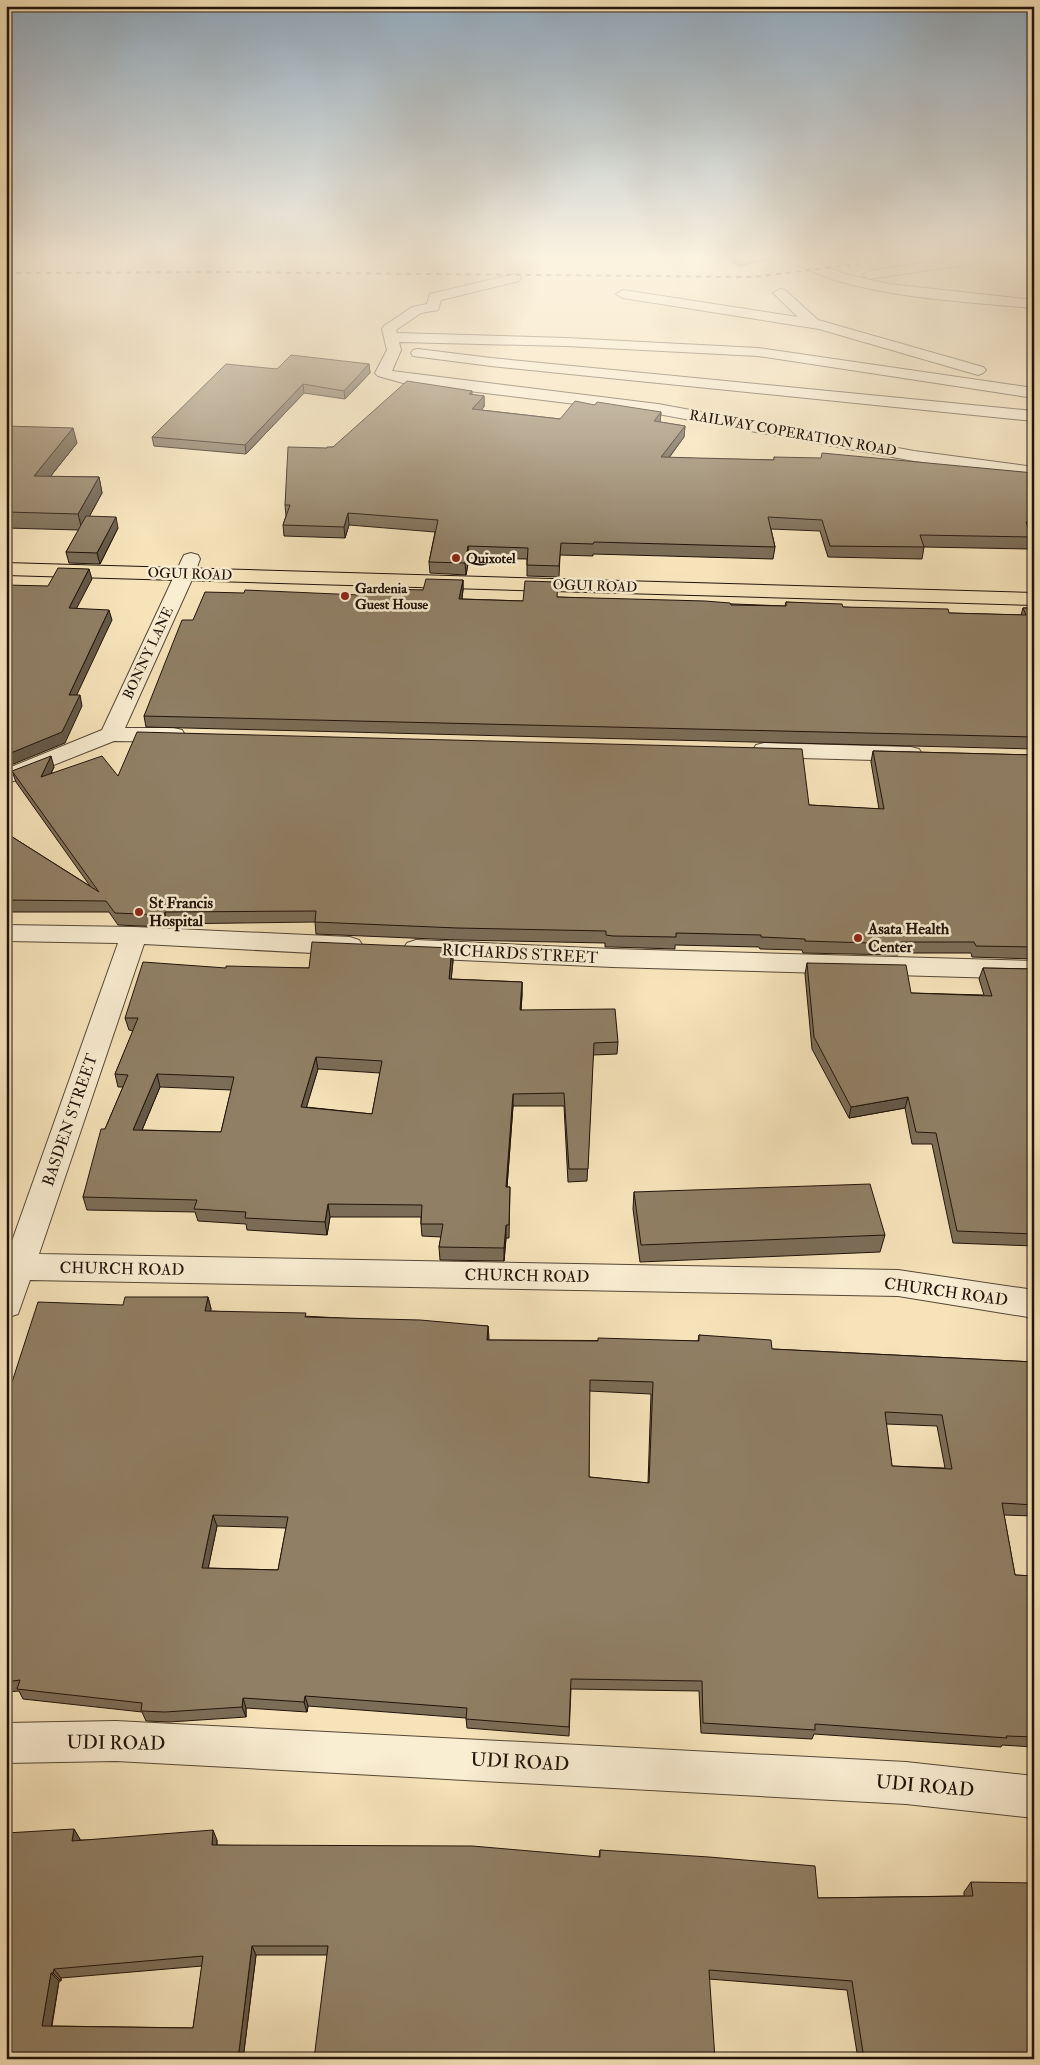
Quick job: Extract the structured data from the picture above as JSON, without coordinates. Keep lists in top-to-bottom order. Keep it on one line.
{"streets":{"main road":["OGUI ROAD"],"street":["RAILWAY COPERATION ROAD","BONNY LANE","RICHARDS STREET","BASDEN STREET","CHURCH ROAD","UDI ROAD"]},"crossings":[["OGUI ROAD","BONNY LANE"],["RICHARDS STREET","BASDEN STREET"],["BASDEN STREET","CHURCH ROAD"]],"places":["Quixotel","Gardenia Guest House","St Francis Hospital","Asata Health Center"]}
